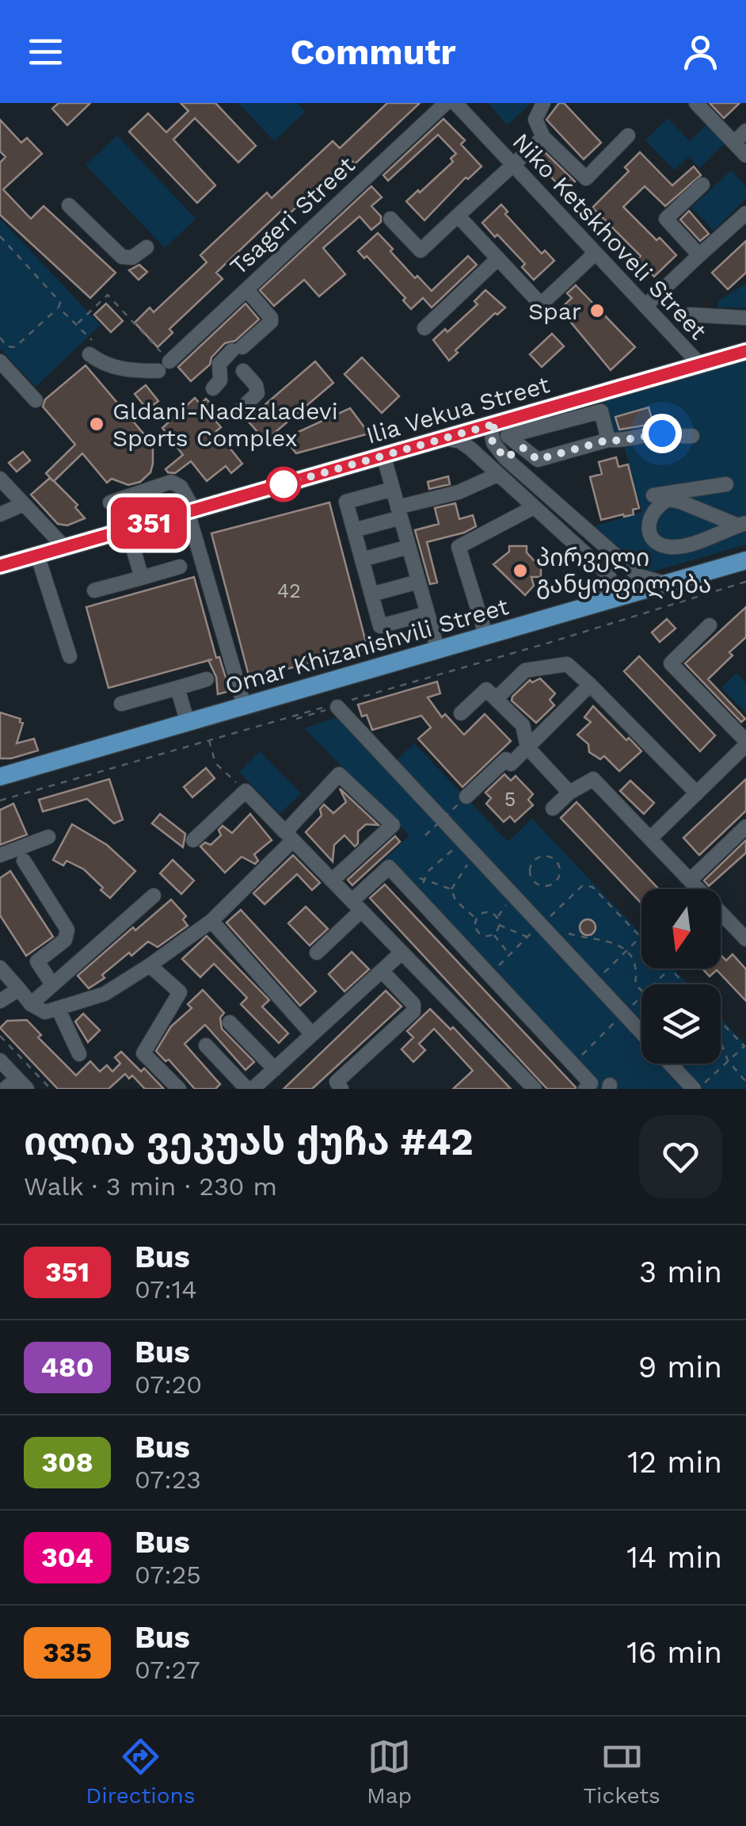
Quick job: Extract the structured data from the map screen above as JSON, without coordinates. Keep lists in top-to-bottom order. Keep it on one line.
{"streets":{"main road":["Ilia Vekua Street","Omar Khizanishvili Street"],"street":["Tsageri Street","Niko Ketskhoveli Street"]},"crossings":[["Niko Ketskhoveli Street","Ilia Vekua Street"]],"places":["Spar","Gldani-Nadzaladevi Sports Complex","პირველი განყოფილება"],"lines":["bus line 351"],"house_numbers":["42","5"],"north":"bottom","page":{"header":"Commutr","on_map":"351","heading":["ილია ვეკუას ქუჩა #42","Walk · 3 min · 230 m"],"list":[{"mark":"351","name":"Bus","note":"07:14","value":"3 min"},{"mark":"480","name":"Bus","note":"07:20","value":"9 min"},{"mark":"308","name":"Bus","note":"07:23","value":"12 min"},{"mark":"304","name":"Bus","note":"07:25","value":"14 min"},{"mark":"335","name":"Bus","note":"07:27","value":"16 min"}],"tabs":["Directions","Map","Tickets"]}}
